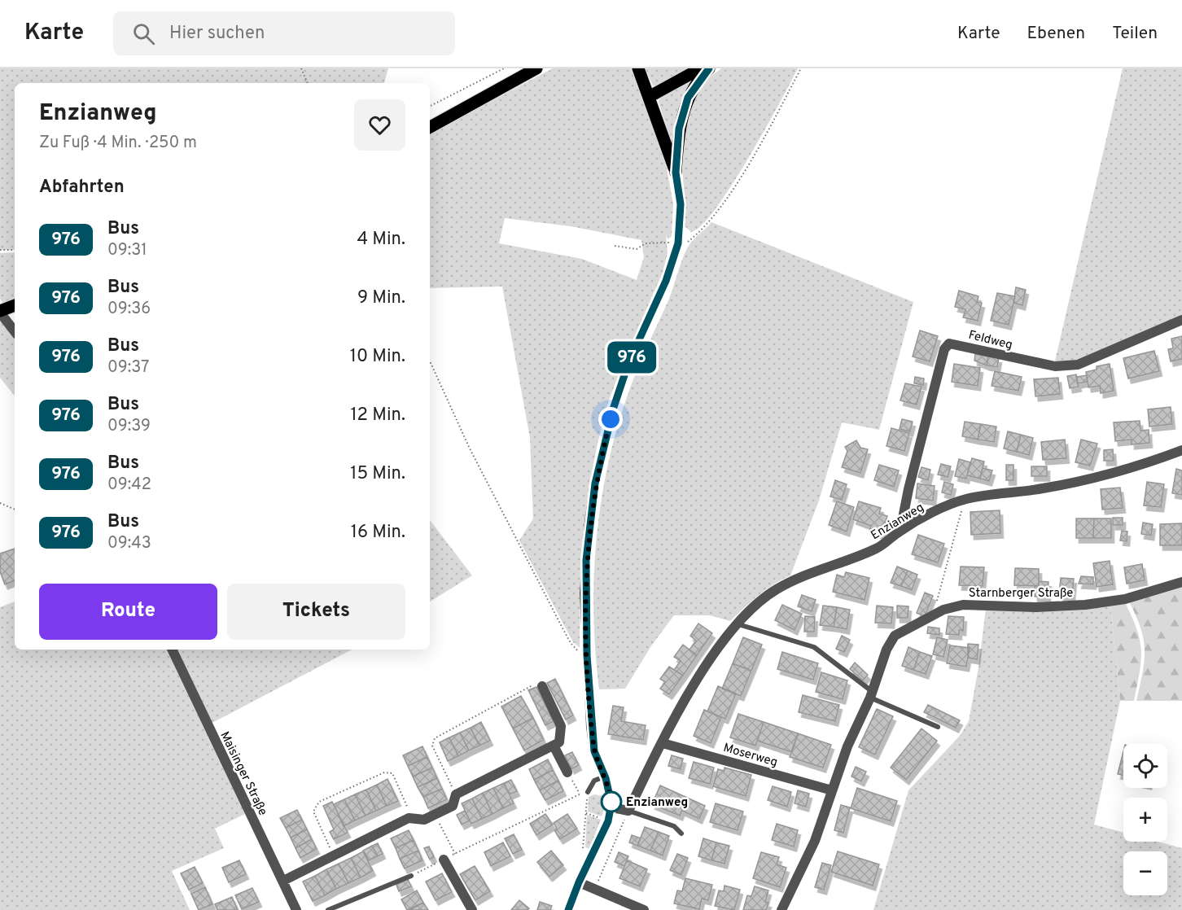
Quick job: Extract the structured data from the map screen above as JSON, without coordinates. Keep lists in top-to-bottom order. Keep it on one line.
{"streets":{"street":["Feldweg","Enzianweg","Starnberger Straße","Moserweg","Maisinger Straße"]},"crossings":[["Feldweg","Enzianweg"],["Enzianweg","Moserweg"],["Starnberger Straße","Moserweg"]],"places":["Enzianweg"],"lines":["bus line 976"],"page":{"header":"Karte","search":"Hier suchen","nav":["Karte","Ebenen","Teilen"],"on_map":"976","heading":[["Enzianweg","Zu Fuß · 4 Min. · 250 m"],"Abfahrten"],"list":[{"mark":"976","name":"Bus","note":"09:31","value":"4 Min."},{"mark":"976","name":"Bus","note":"09:36","value":"9 Min."},{"mark":"976","name":"Bus","note":"09:37","value":"10 Min."},{"mark":"976","name":"Bus","note":"09:39","value":"12 Min."},{"mark":"976","name":"Bus","note":"09:42","value":"15 Min."},{"mark":"976","name":"Bus","note":"09:43","value":"16 Min."}],"buttons":["Route","Tickets"],"map_buttons":["+","−"]}}
